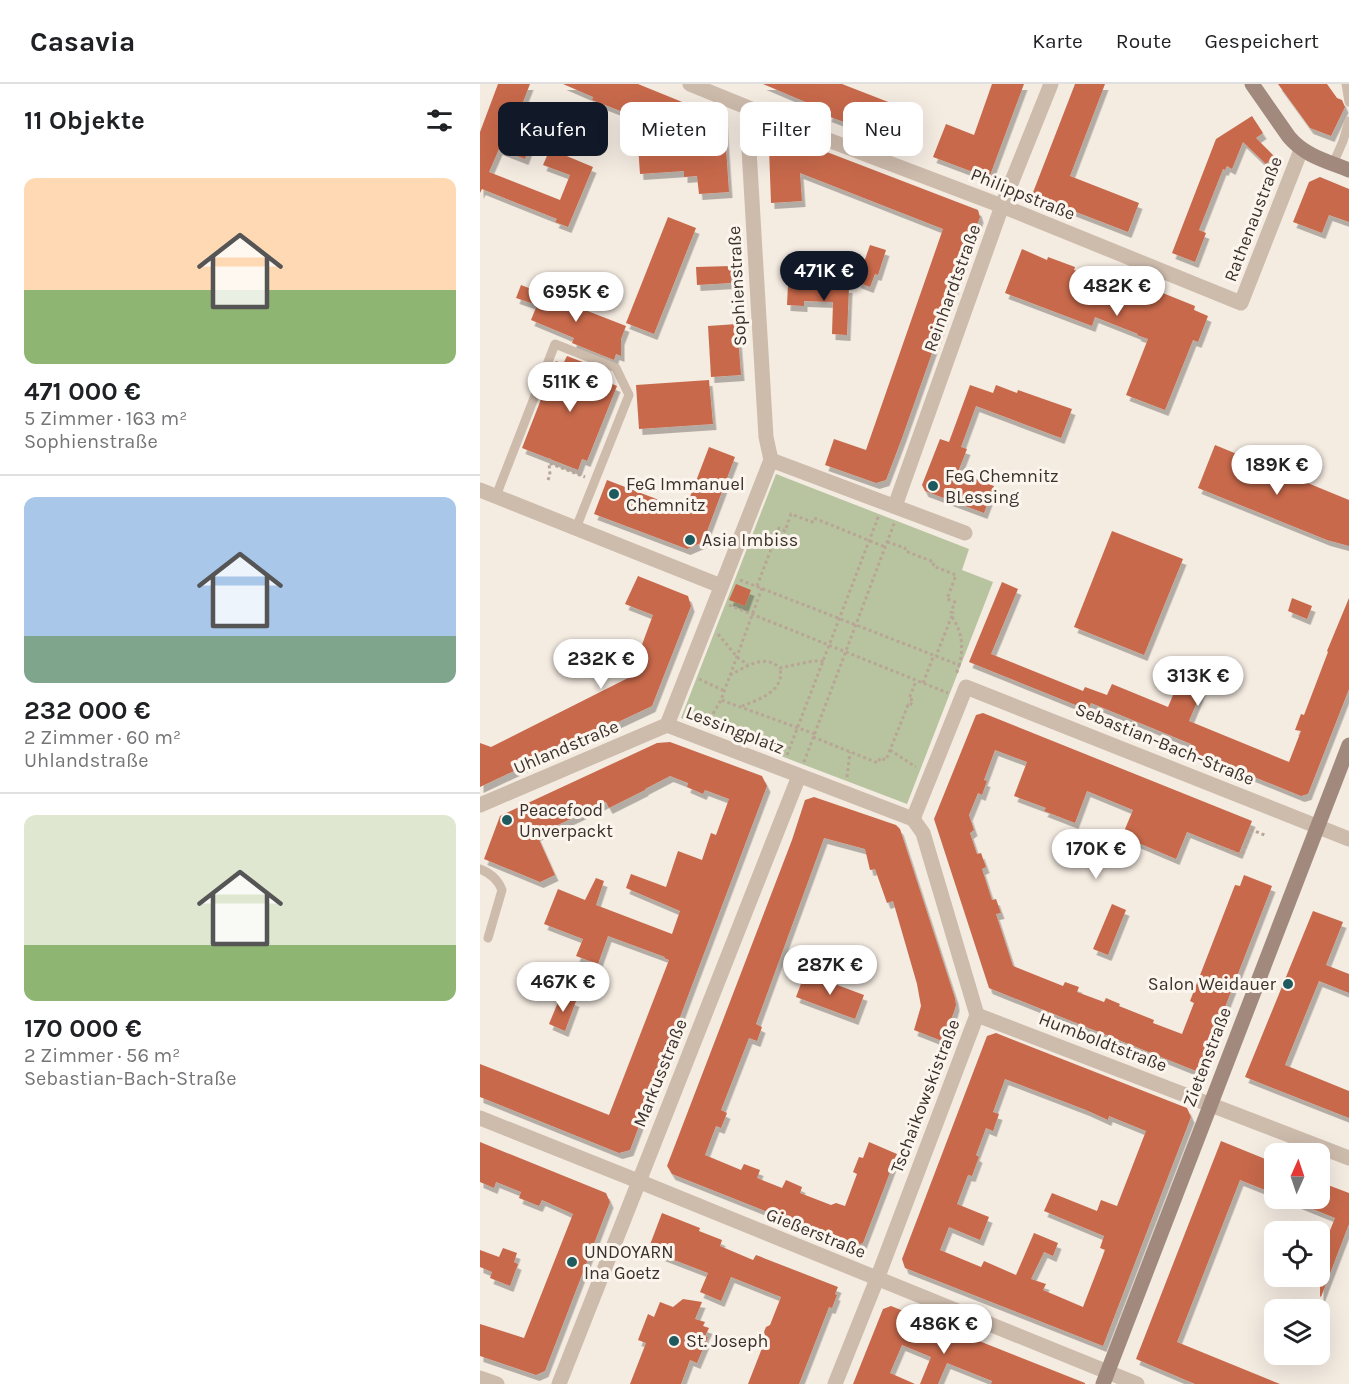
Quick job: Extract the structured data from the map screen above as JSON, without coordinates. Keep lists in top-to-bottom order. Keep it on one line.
{"streets":{"street":["Philippstraße","Rathenaustraße","Sophienstraße","Reinhardtstraße","Lessingplatz","Sebastian-Bach-Straße","Uhlandstraße","Humboldtstraße","Zietenstraße","Markusstraße","Tschaikowskistraße","Gießerstraße"]},"crossings":[["Philippstraße","Rathenaustraße"],["Philippstraße","Reinhardtstraße"],["Sophienstraße","Lessingplatz"],["Lessingplatz","Uhlandstraße"],["Lessingplatz","Markusstraße"],["Lessingplatz","Tschaikowskistraße"],["Sebastian-Bach-Straße","Zietenstraße"],["Humboldtstraße","Zietenstraße"],["Humboldtstraße","Tschaikowskistraße"],["Zietenstraße","Gießerstraße"],["Markusstraße","Gießerstraße"],["Tschaikowskistraße","Gießerstraße"]],"places":["FeG Chemnitz BLessing","FeG Immanuel Chemnitz","Asia Imbiss","Peacefood Unverpackt","Salon Weidauer","UNDOYARN Ina Goetz","St. Joseph"],"north":"top","page":{"header":"Casavia","nav":["Karte","Route","Gespeichert"],"heading":"11 Objekte","chip":["Kaufen","Mieten","Filter","Neu"],"list":[{"name":"471 000 €","note":"5 Zimmer · 163 m² · Sophienstraße"},{"name":"232 000 €","note":"2 Zimmer · 60 m² · Uhlandstraße"},{"name":"170 000 €","note":"2 Zimmer · 56 m² · Sebastian-Bach-Straße"}],"price":["471K €","482K €","695K €","511K €","189K €","232K €","313K €","170K €","287K €","467K €","486K €"]}}
